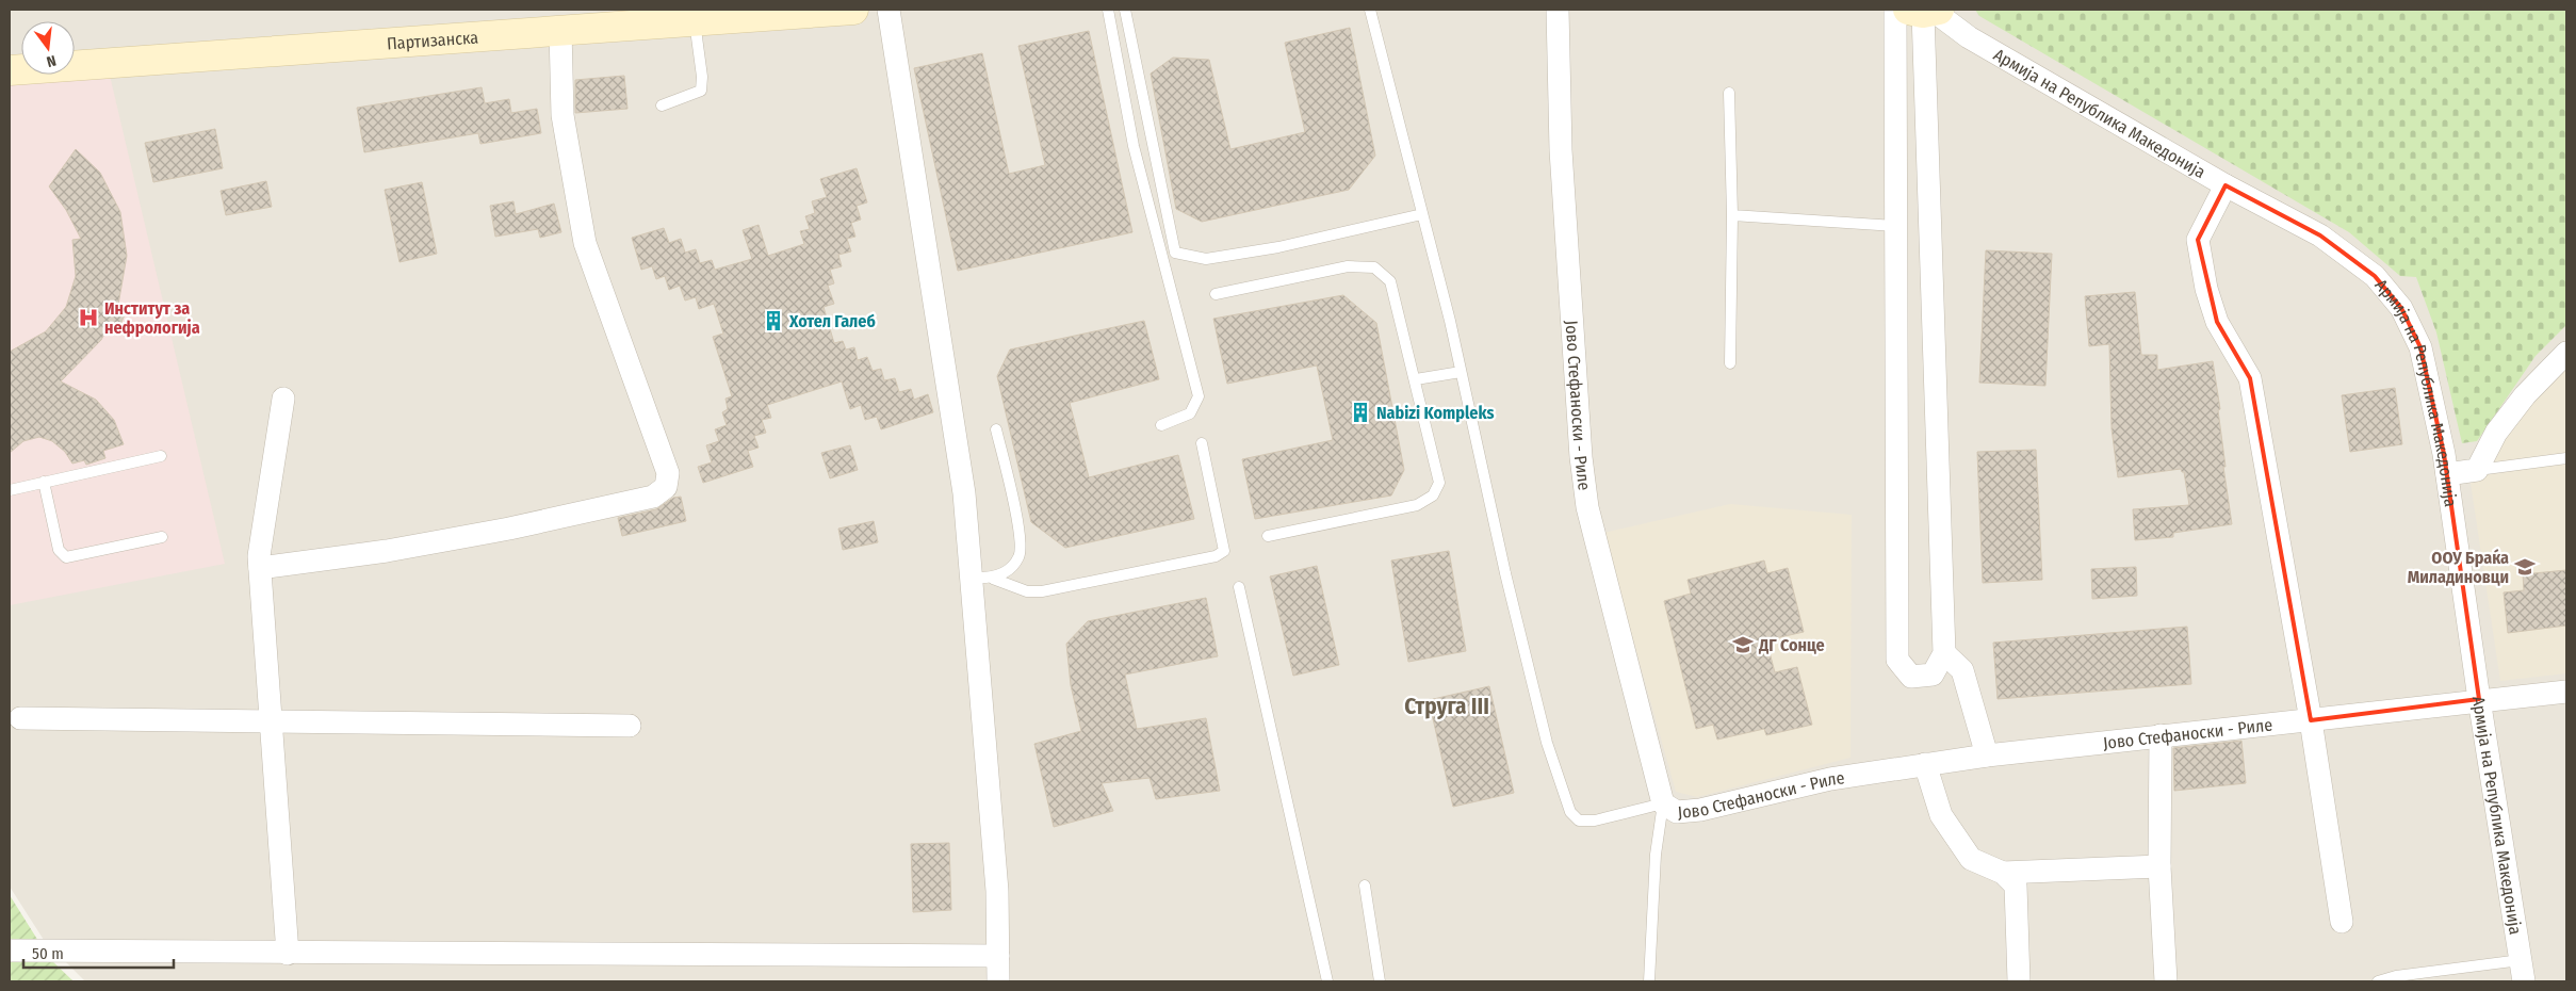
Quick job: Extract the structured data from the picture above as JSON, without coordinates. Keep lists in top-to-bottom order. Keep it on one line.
{"streets":{"main road":["Партизанска"],"street":["Армија на Република Македонија","Јово Стефаноски - Риле"]},"crossings":[["Армија на Република Македонија","Јово Стефаноски - Риле"]],"districts":["Струга III"],"places":{"hospital":["Институт за нефрологија"],"building":["Хотел Галеб","Nabizi Kompleks"],"school or university":["ООУ Браќа Миладиновци","ДГ Сонце"]},"scale_bar":"50 m","north":"bottom"}
